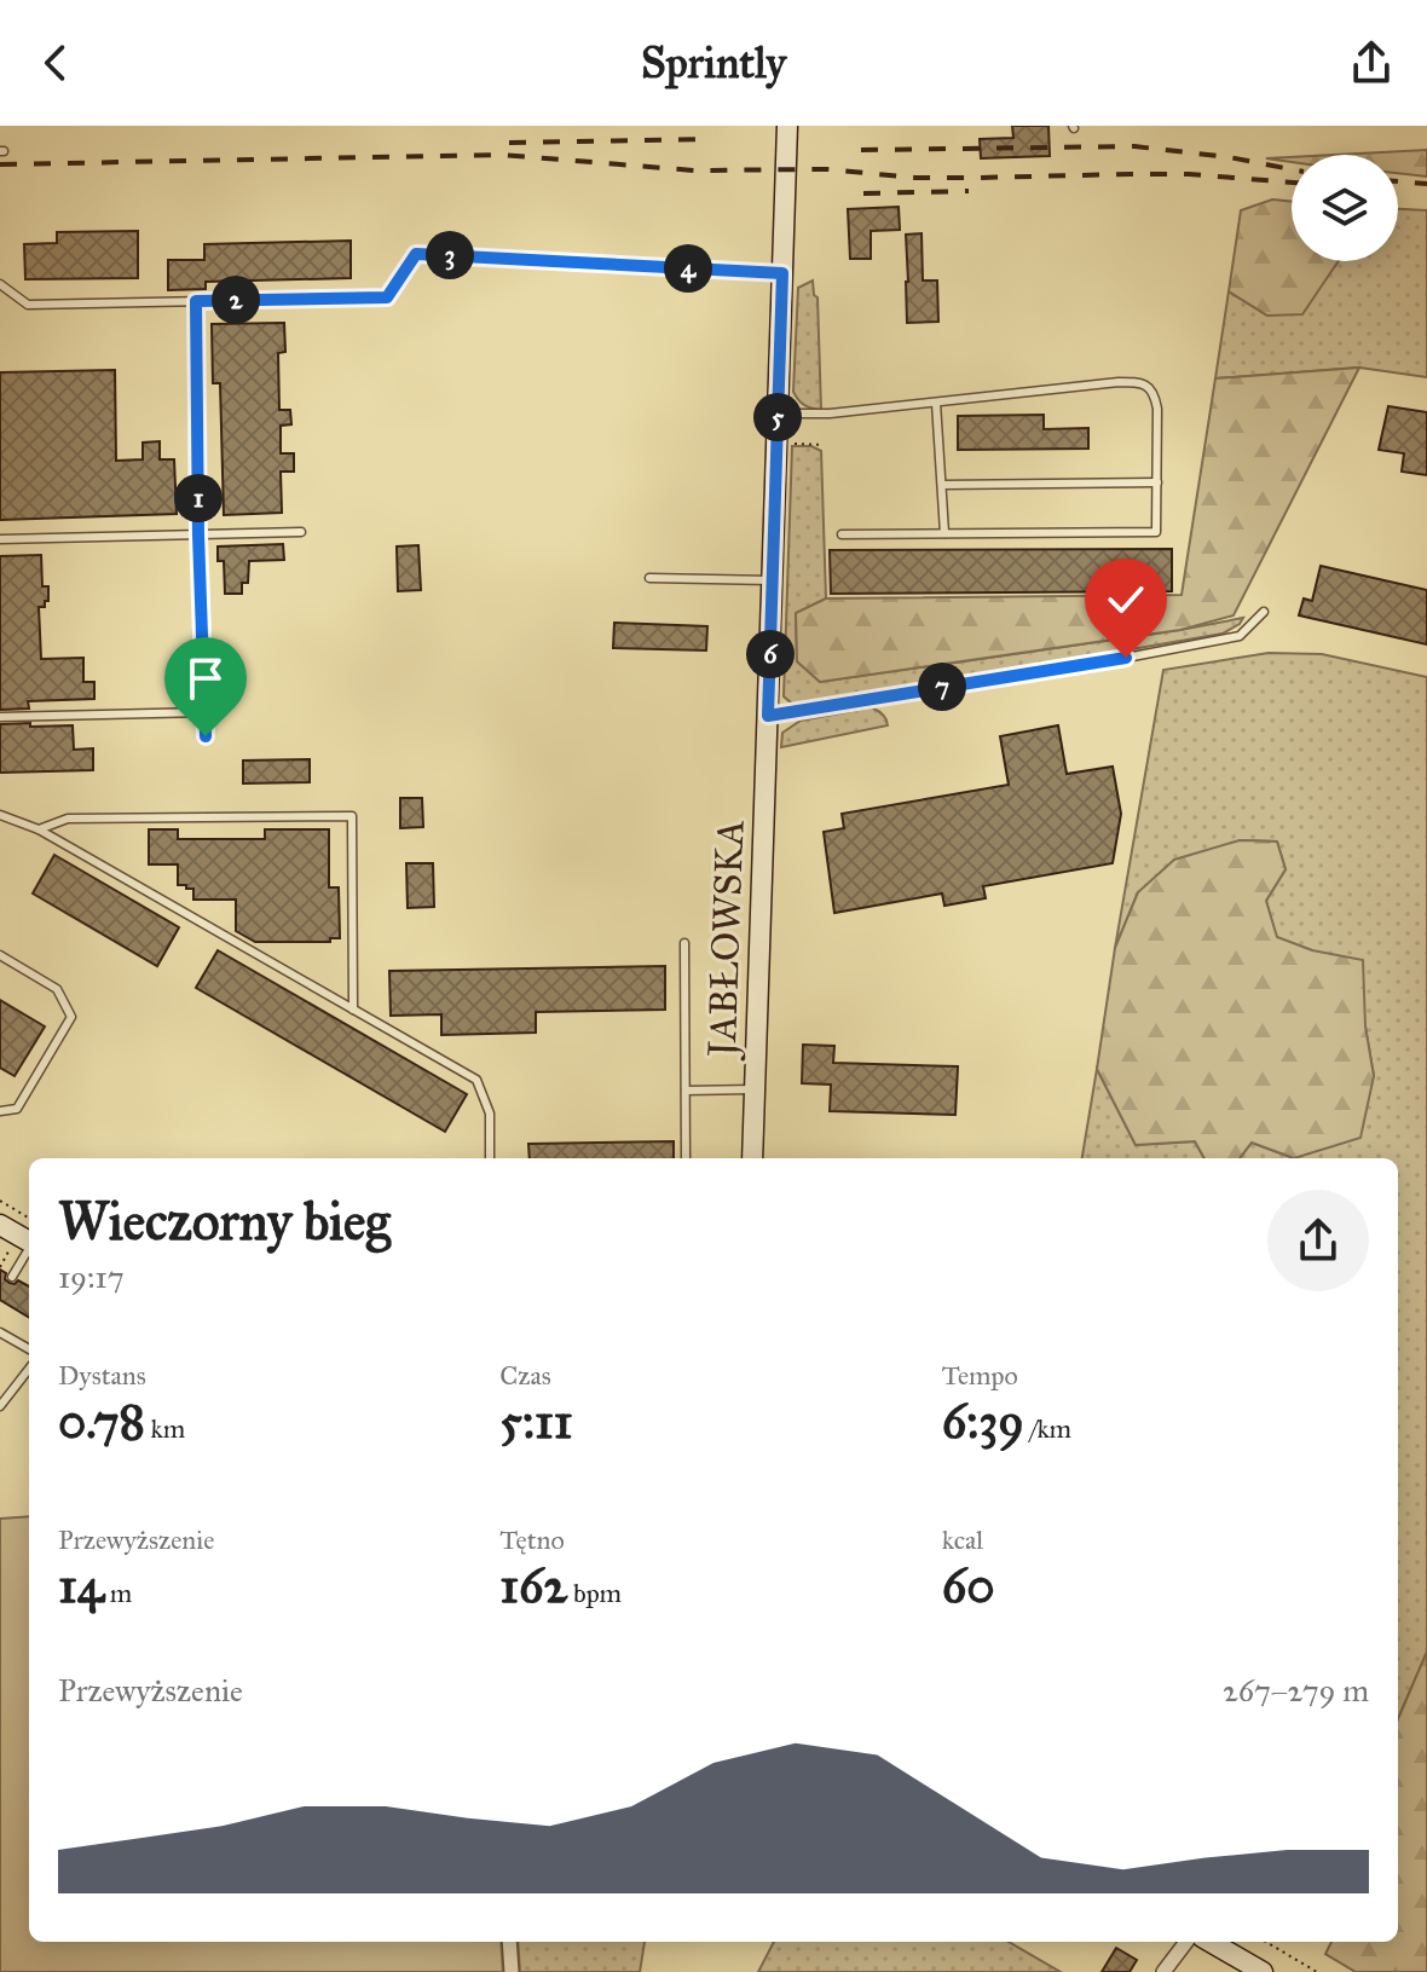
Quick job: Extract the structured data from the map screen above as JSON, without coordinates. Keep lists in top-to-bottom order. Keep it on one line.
{"streets":{"main road":["JABŁOWSKA"]},"page":{"header":"Sprintly","pins":["3","4","2","5","1","6","7"],"heading":["Wieczorny bieg","19:17"],"stats":[["Dystans","0.78 km"],["Czas","5:11"],["Tempo","6:39 /km"],["Przewyższenie","14 m"],["Tętno","162 bpm"],["kcal","60"]],"chart":["Przewyższenie","267–279 m"]}}
